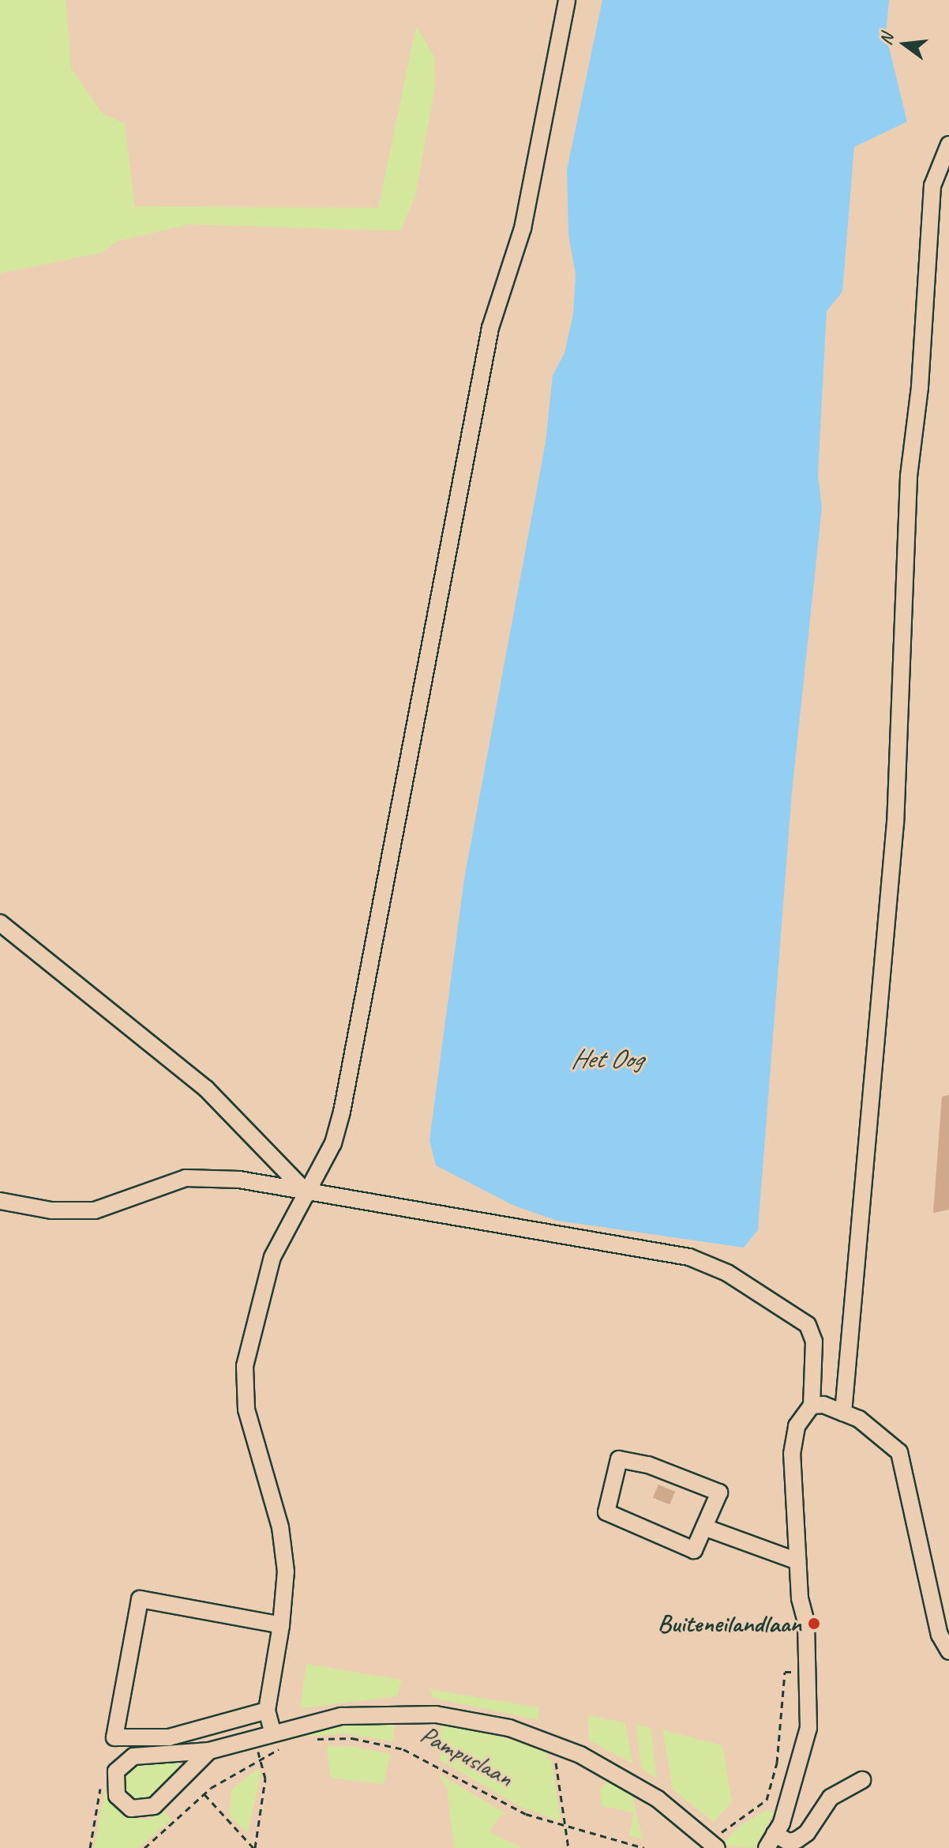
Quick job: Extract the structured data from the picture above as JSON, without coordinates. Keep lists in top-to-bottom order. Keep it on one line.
{"streets":{"street":["Pampuslaan"]},"water":["Het Oog"],"places":["Buiteneilandlaan"],"north":"left"}
